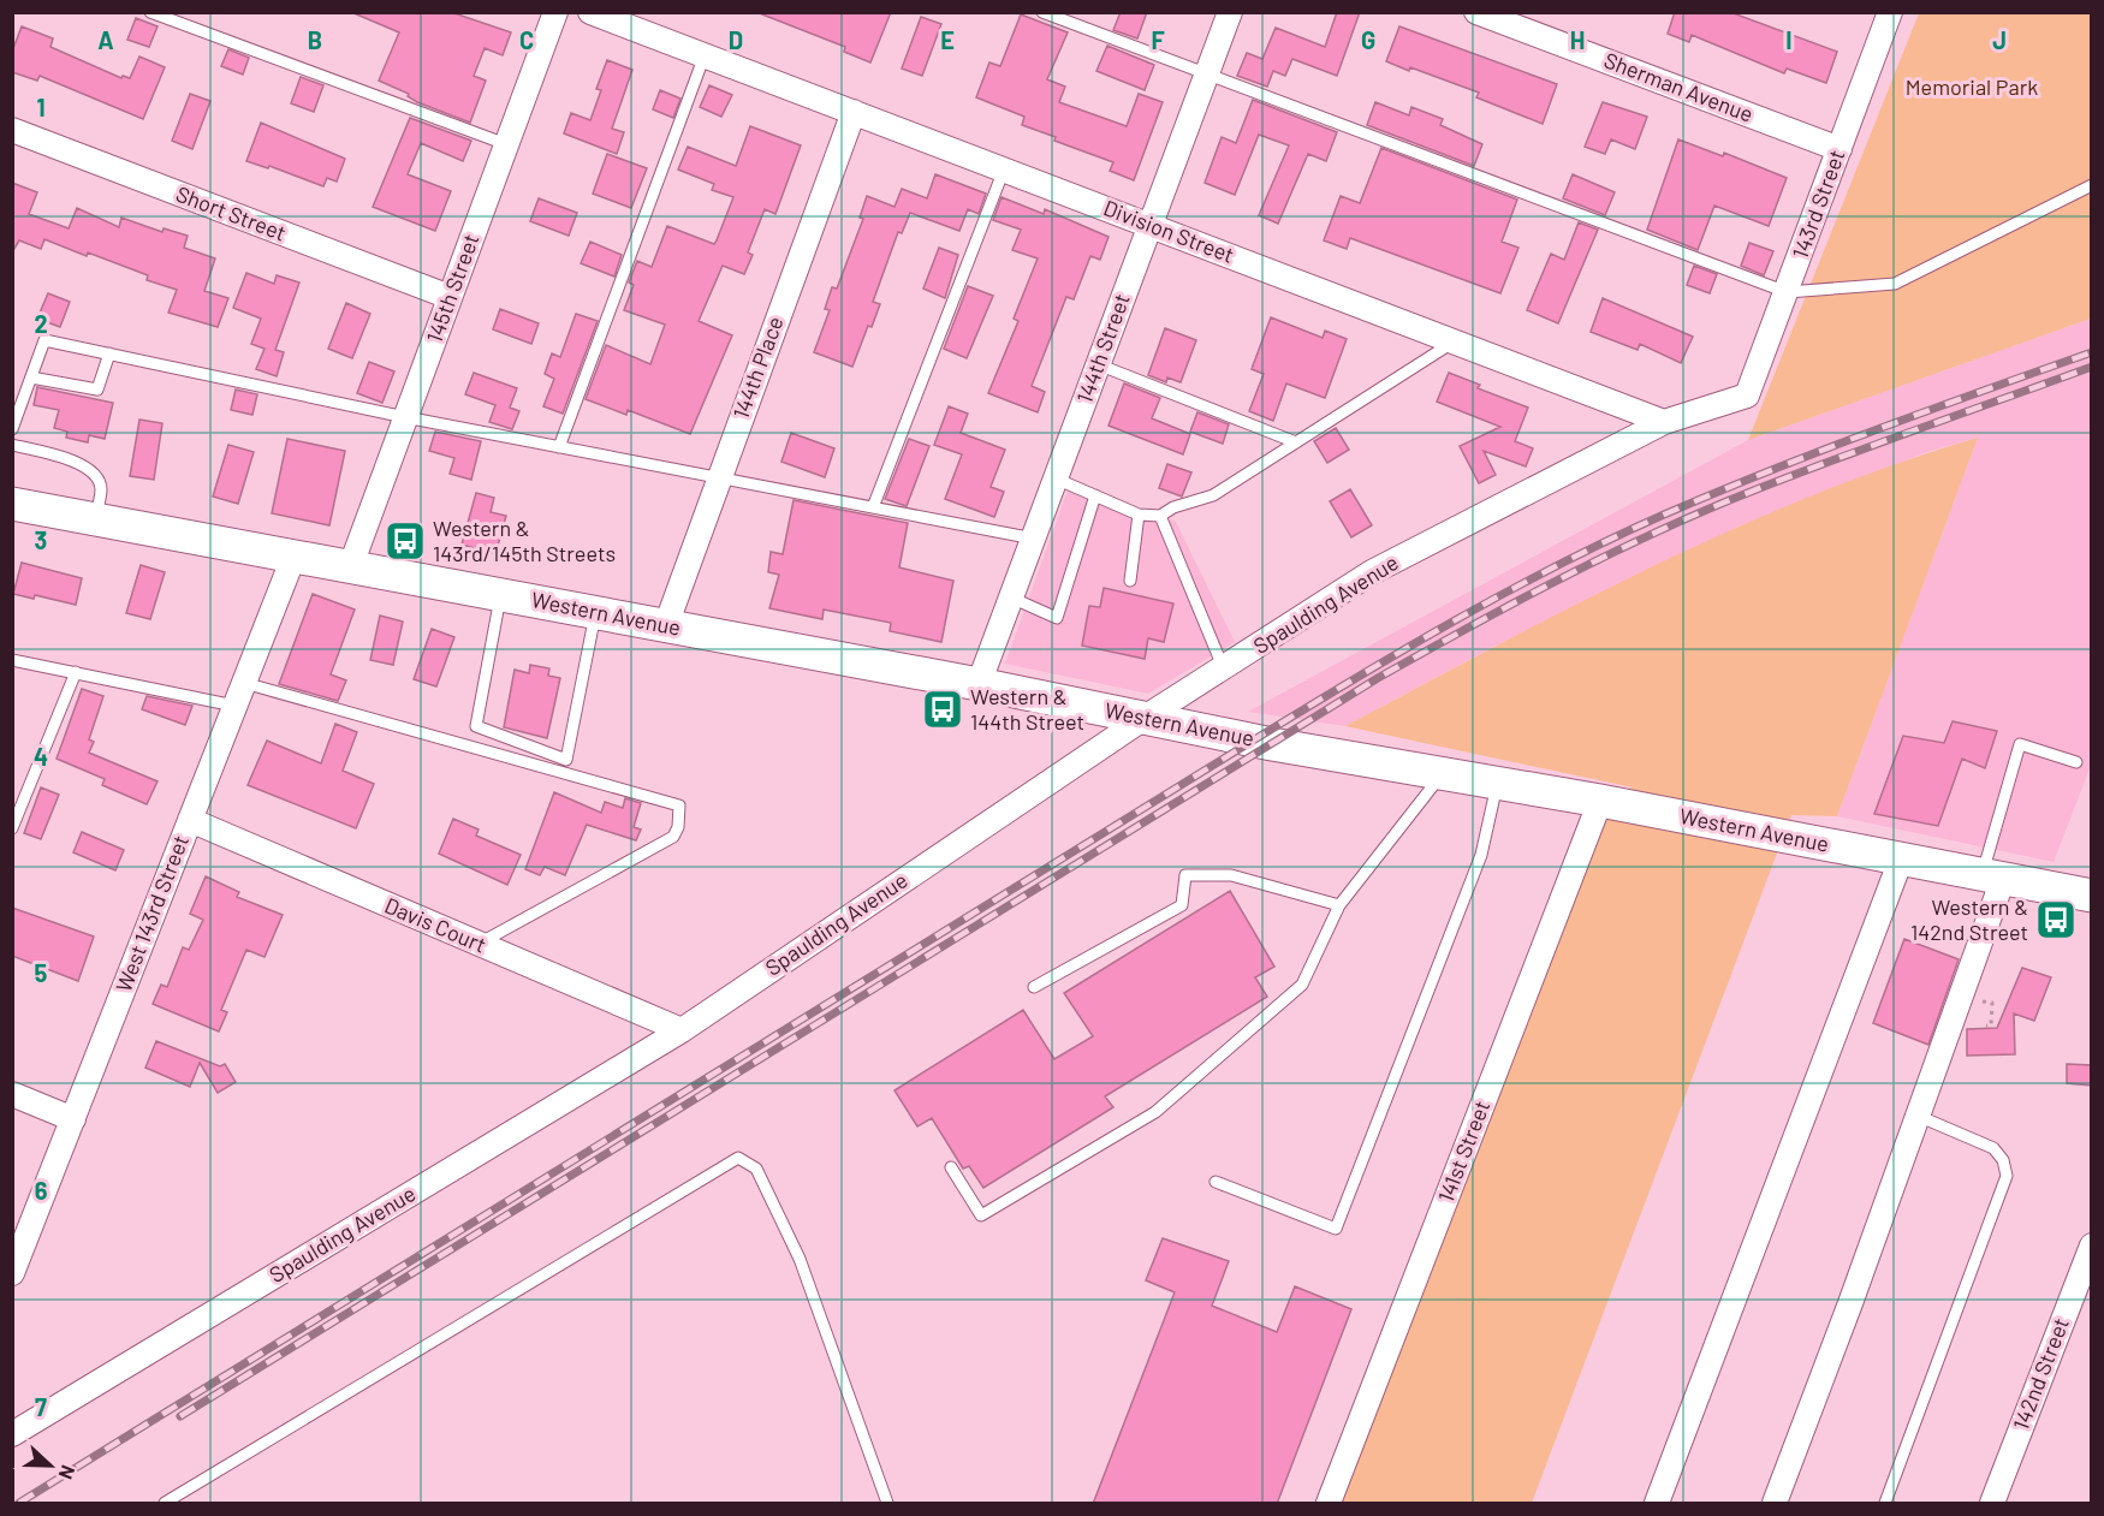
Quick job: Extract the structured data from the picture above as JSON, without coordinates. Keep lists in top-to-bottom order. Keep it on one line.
{"streets":{"main road":["Western Avenue"],"street":["Sherman Avenue","143rd Street","Short Street","Division Street","145th Street","144th Street","144th Place","Spaulding Avenue","West 143rd Street","Davis Court","141st Street","142nd Street"]},"crossings":[["Sherman Avenue","143rd Street"],["143rd Street","Division Street"],["143rd Street","Spaulding Avenue"],["Short Street","145th Street"],["Division Street","144th Street"],["Division Street","144th Place"],["Division Street","Spaulding Avenue"],["145th Street","Western Avenue"],["144th Street","Western Avenue"],["144th Place","Western Avenue"],["Spaulding Avenue","Western Avenue"],["Spaulding Avenue","Davis Court"],["Western Avenue","West 143rd Street"],["Western Avenue","141st Street"],["West 143rd Street","Davis Court"]],"parks":["Memorial Park"],"places":{"bus stop":["Western & 143rd/145th Streets","Western & 144th Street","Western & 142nd Street"]},"north":"right","grid":{"columns":["A","B","C","D","E","F","G","H","I","J"],"rows":["1","2","3","4","5","6","7"]}}
